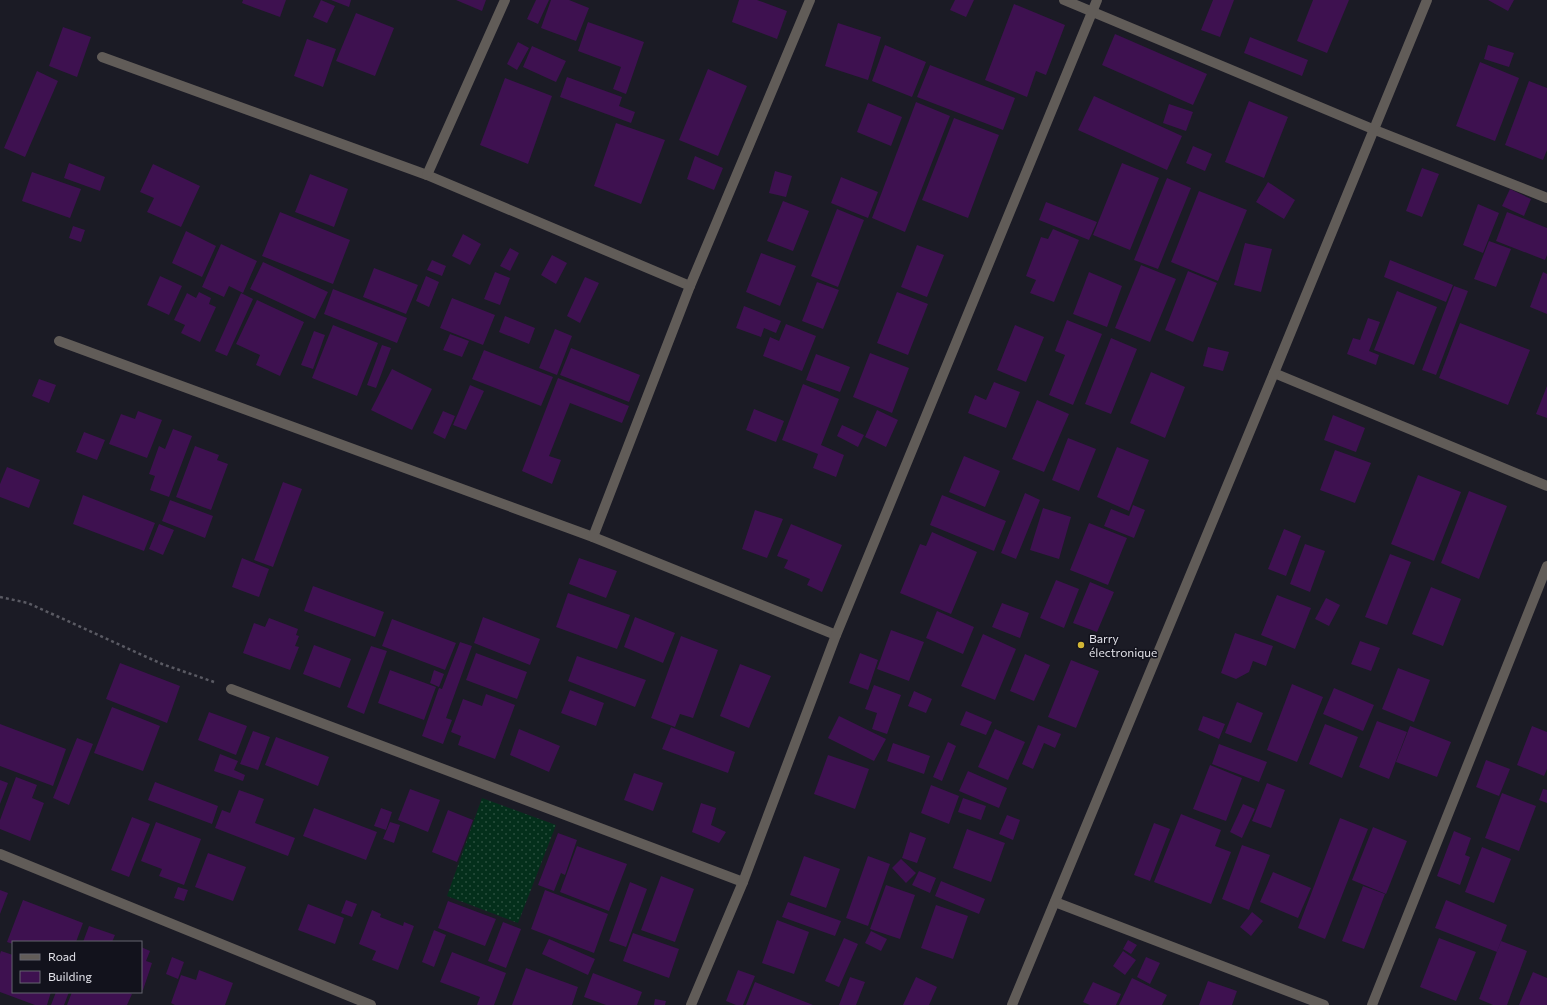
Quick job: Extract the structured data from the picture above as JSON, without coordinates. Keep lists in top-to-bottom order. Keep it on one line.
{"places":["Barry électronique"],"legend":["Road","Building"]}
